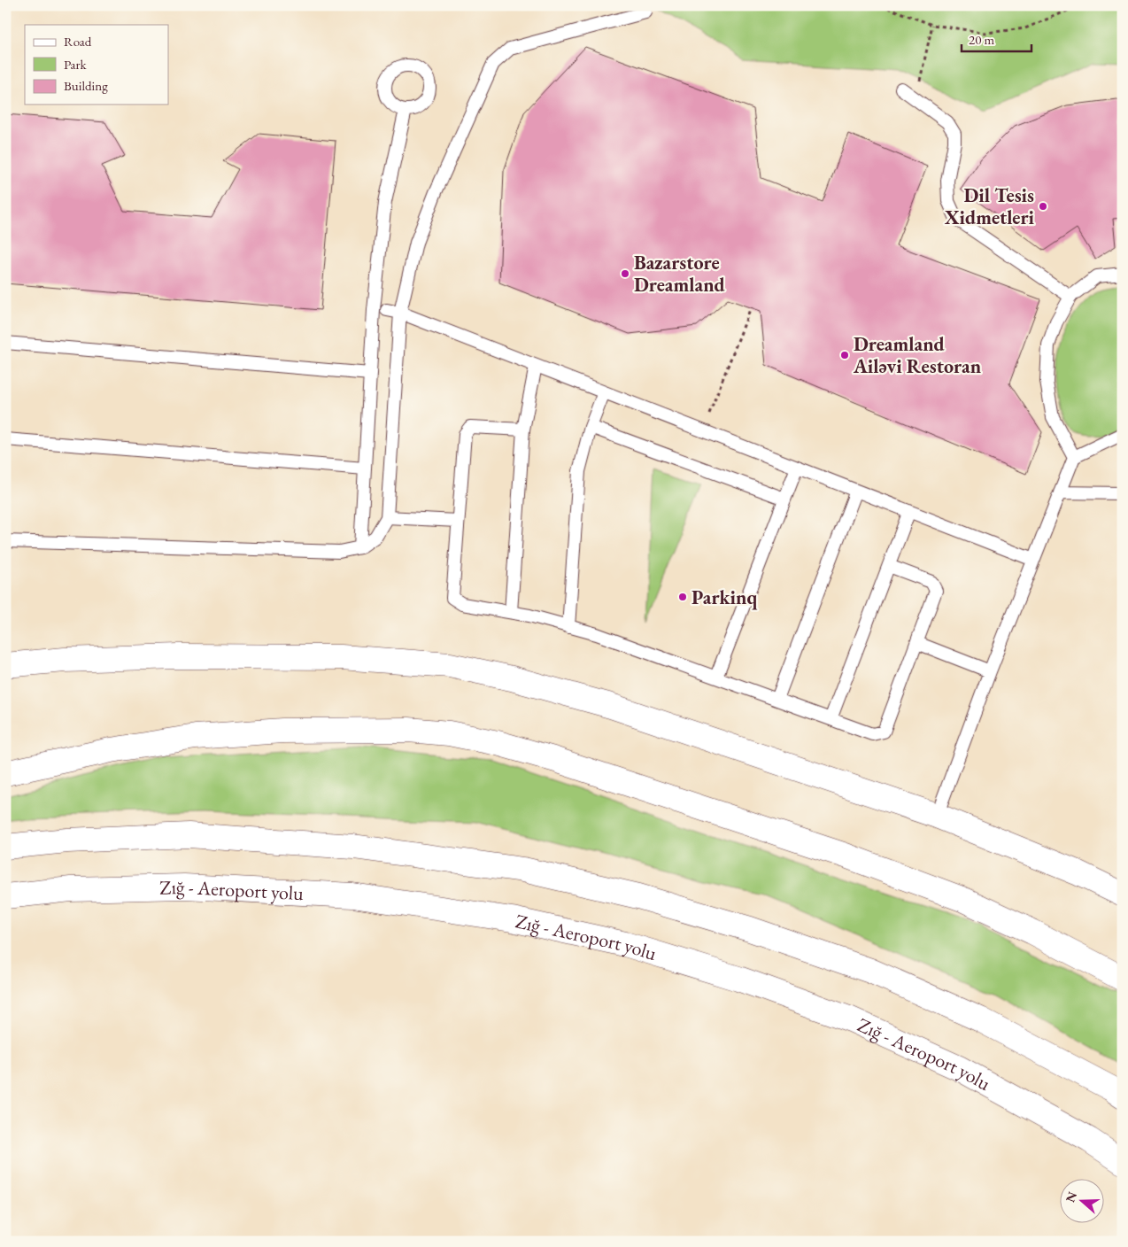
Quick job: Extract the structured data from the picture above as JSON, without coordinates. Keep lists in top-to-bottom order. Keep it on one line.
{"streets":{"main road":["Zığ - Aeroport yolu"]},"places":["Dil Tesis Xidmetleri","Bazarstore Dreamland","Dreamland Ailəvi Restoran","Parkinq"],"legend":["Road","Park","Building"],"scale_bar":"20 m","north":"left"}
